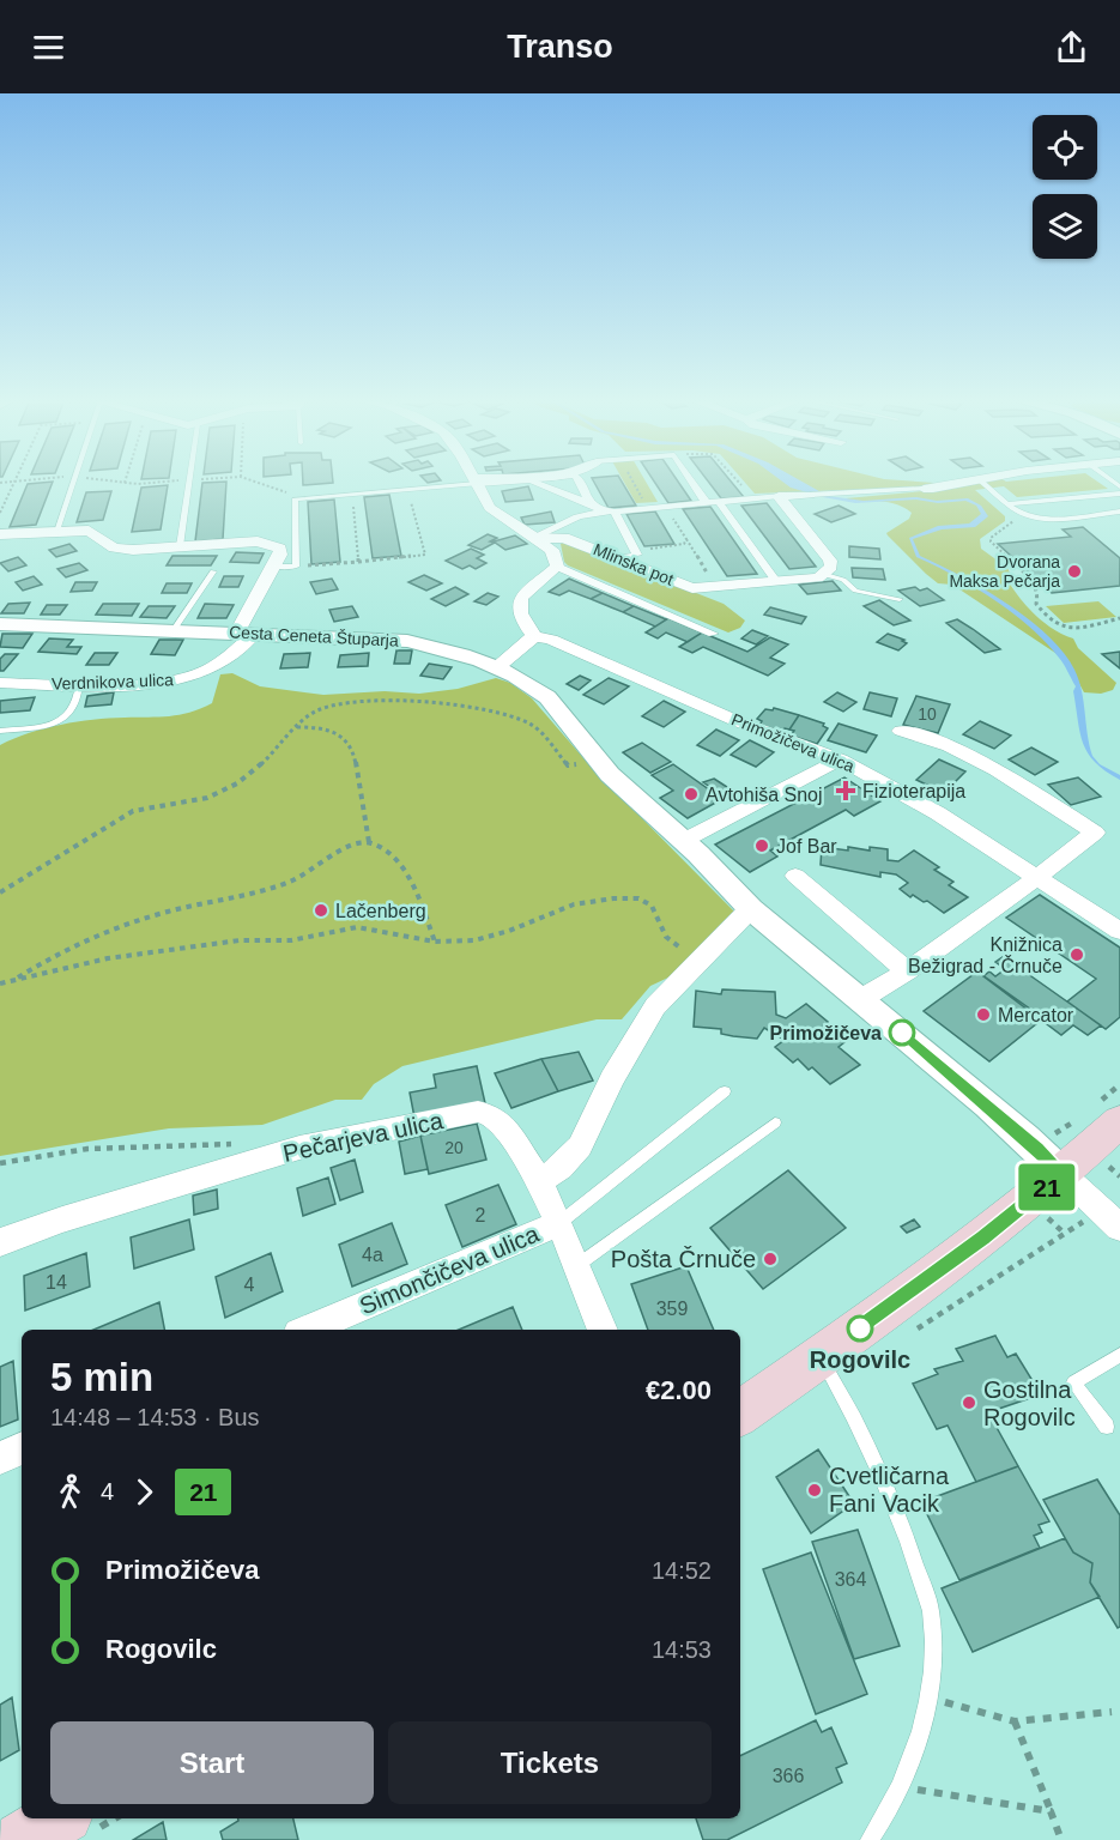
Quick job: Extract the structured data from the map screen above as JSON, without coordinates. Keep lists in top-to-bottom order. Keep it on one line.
{"streets":{"street":["Mlinska pot","Cesta Ceneta Štuparja","Verdnikova ulica","Primožičeva ulica","Pečarjeva ulica","Simončičeva ulica"]},"crossings":[["Cesta Ceneta Štuparja","Verdnikova ulica"],["Pečarjeva ulica","Simončičeva ulica"]],"places":{"other":["Dvorana Maksa Pečarja","Avtohiša Snoj","Jof Bar","Lačenberg","Knižnica Bežigrad - Črnuče","Mercator","Primožičeva","Pošta Črnuče","Rogovilc","Gostilna Rogovilc","Cvetličarna Fani Vacik"],"health":["Fizioterapija"]},"lines":["bus line 21"],"house_numbers":["10","20","2","4a","14","4","359","364","366"],"page":{"header":"Transo","on_map":"21","heading":["5 min","14:48 – 14:53 · Bus","€2.00"],"legs":["4","21"],"list":[{"name":"Primožičeva","value":"14:52"},{"name":"Rogovilc","value":"14:53"}],"buttons":["Start","Tickets"]}}
